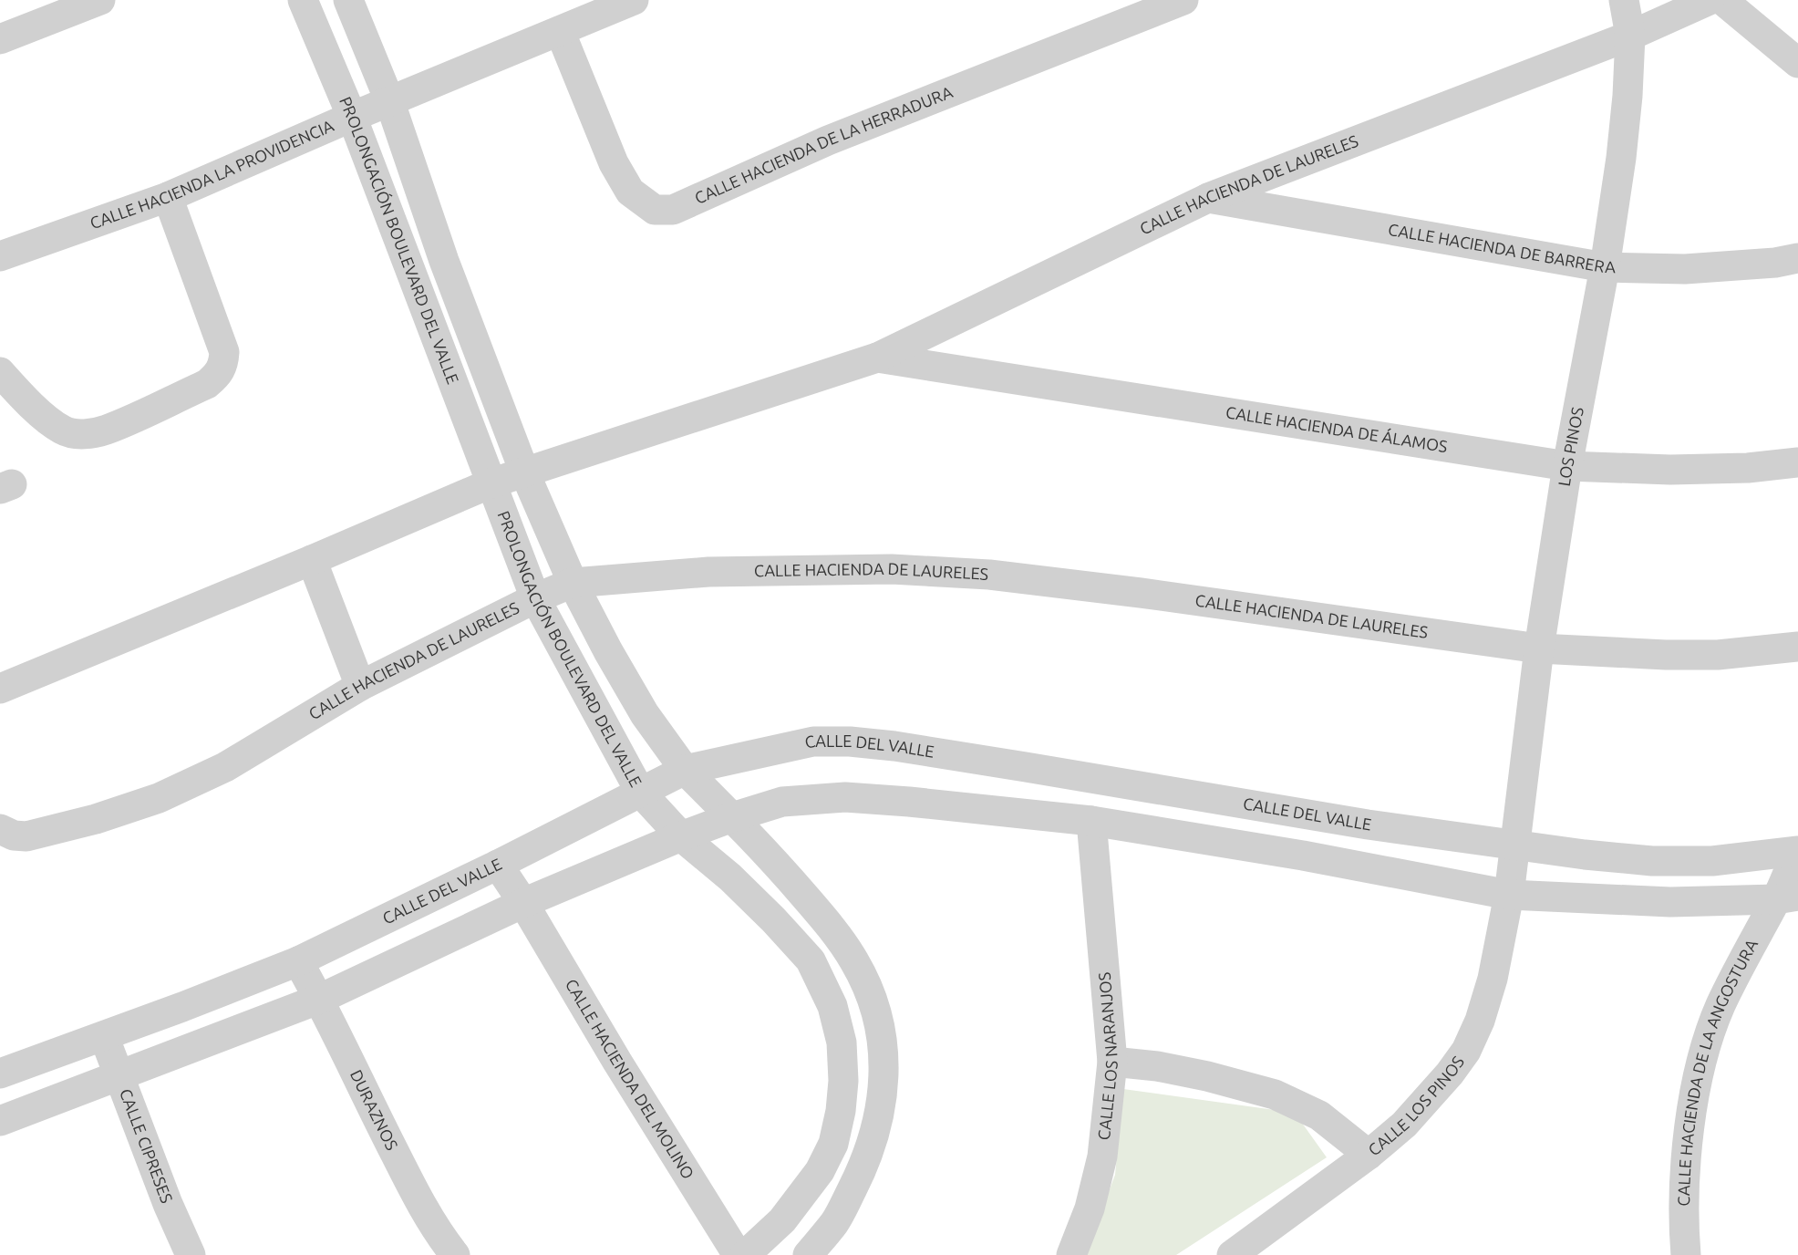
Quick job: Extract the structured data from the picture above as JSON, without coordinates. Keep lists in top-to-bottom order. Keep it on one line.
{"streets":{"street":["CALLE HACIENDA DE LA HERRADURA","CALLE HACIENDA LA PROVIDENCIA","CALLE HACIENDA DE LAURELES","PROLONGACIÓN BOULEVARD DEL VALLE","CALLE HACIENDA DE BARRERA","CALLE HACIENDA DE ÁLAMOS","LOS PINOS","CALLE DEL VALLE","CALLE LOS NARANJOS","CALLE HACIENDA DE LA ANGOSTURA","CALLE HACIENDA DEL MOLINO","CALLE LOS PINOS","DURAZNOS","CALLE CIPRESES"]},"crossings":[["CALLE HACIENDA DE LA HERRADURA","CALLE HACIENDA LA PROVIDENCIA"],["CALLE HACIENDA LA PROVIDENCIA","PROLONGACIÓN BOULEVARD DEL VALLE"],["CALLE HACIENDA DE LAURELES","PROLONGACIÓN BOULEVARD DEL VALLE"],["CALLE HACIENDA DE LAURELES","CALLE HACIENDA DE BARRERA"],["CALLE HACIENDA DE LAURELES","CALLE HACIENDA DE ÁLAMOS"],["CALLE HACIENDA DE LAURELES","LOS PINOS"],["PROLONGACIÓN BOULEVARD DEL VALLE","CALLE DEL VALLE"],["CALLE HACIENDA DE BARRERA","LOS PINOS"],["CALLE HACIENDA DE ÁLAMOS","LOS PINOS"],["LOS PINOS","CALLE DEL VALLE"],["LOS PINOS","CALLE LOS PINOS"],["CALLE DEL VALLE","CALLE HACIENDA DE LA ANGOSTURA"],["CALLE DEL VALLE","CALLE HACIENDA DEL MOLINO"],["CALLE DEL VALLE","DURAZNOS"],["CALLE DEL VALLE","CALLE CIPRESES"]]}
